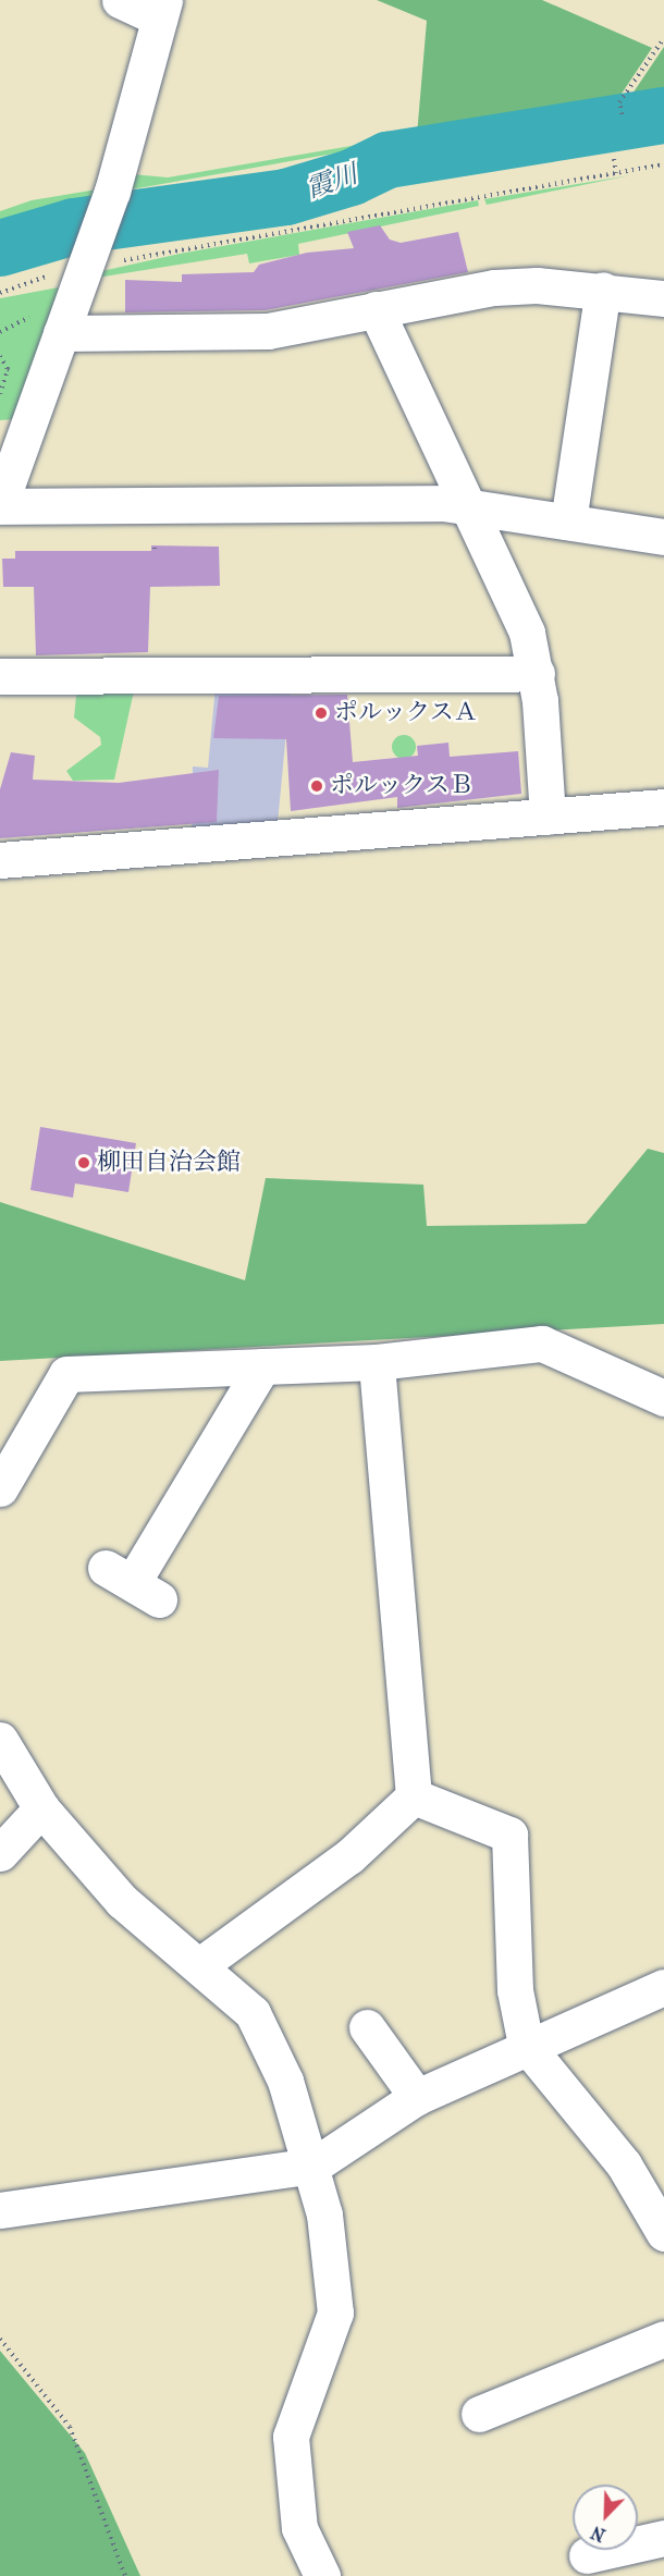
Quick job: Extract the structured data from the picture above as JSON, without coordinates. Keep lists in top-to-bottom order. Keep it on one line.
{"water":["霞川"],"places":["ポルックスＡ","ポルックスＢ","柳田自治会館"],"north":"bottom left"}
